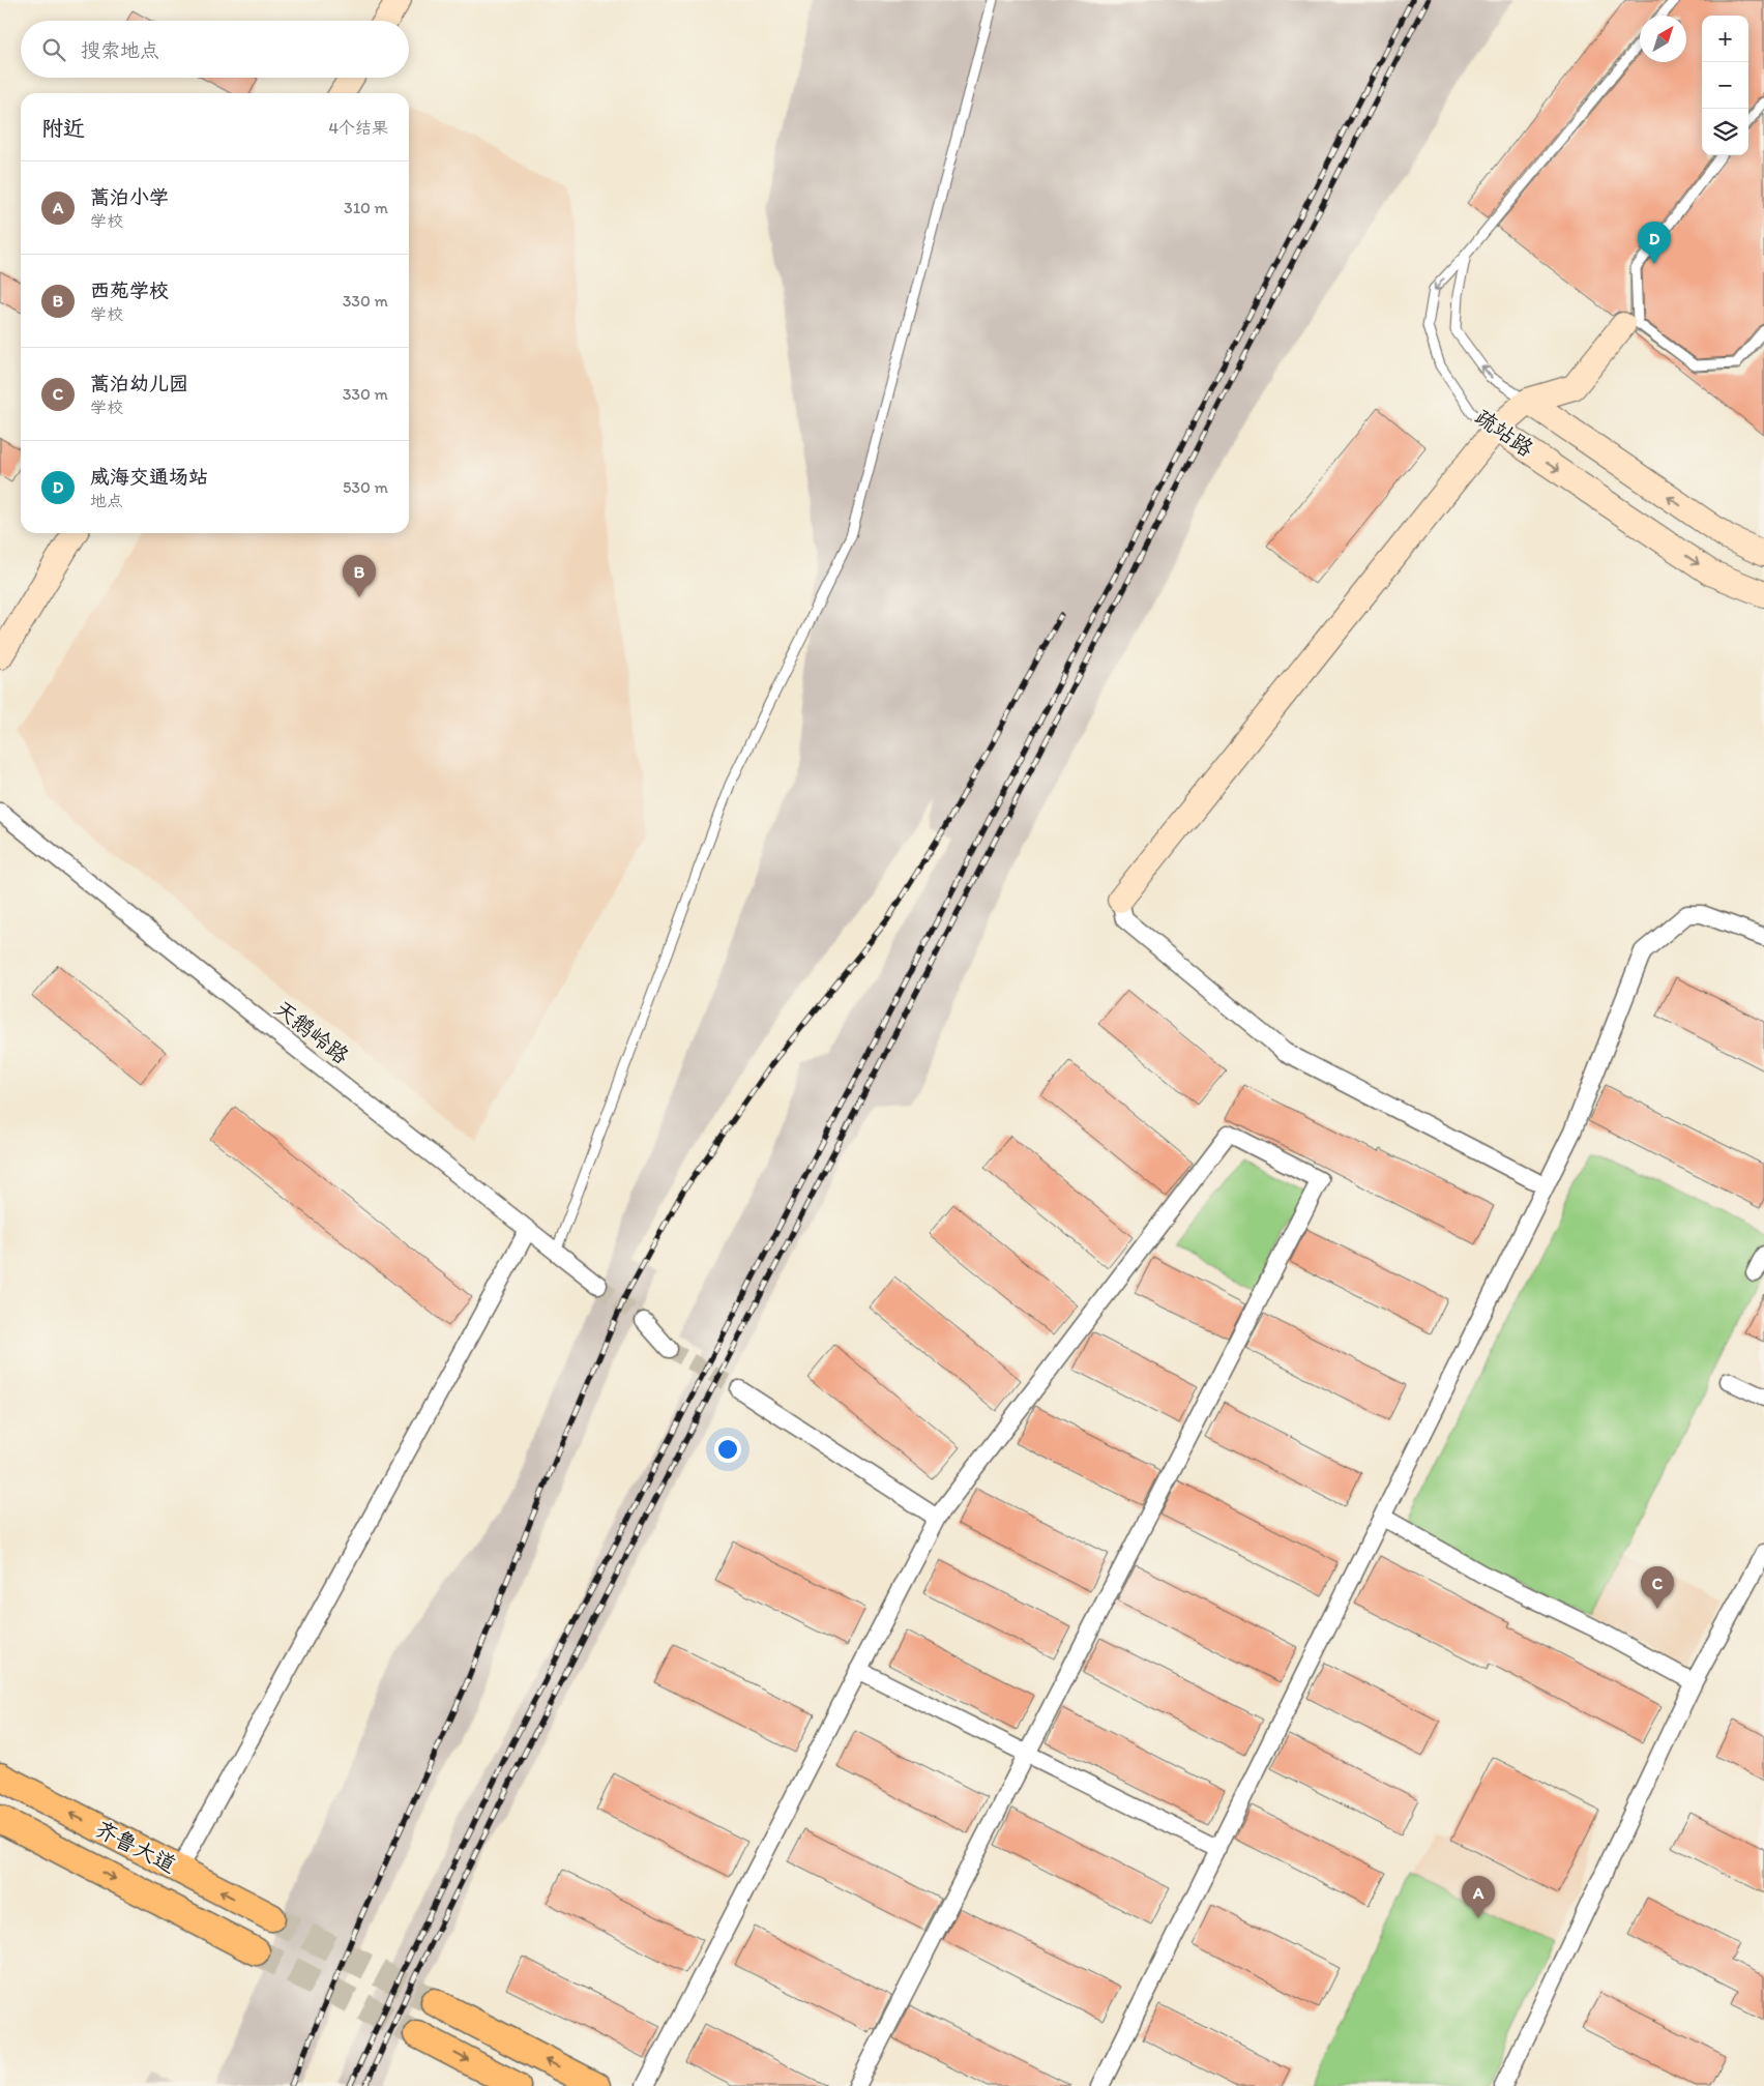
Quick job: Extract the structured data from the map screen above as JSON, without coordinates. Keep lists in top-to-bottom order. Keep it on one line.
{"streets":{"main road":["齐鲁大道"],"street":["疏站路","天鹅岭路"]},"north":"top right","page":{"map_buttons":["+","−"],"search":"搜索地点","heading":["附近","4个结果"],"list":[{"mark":"A","name":"蒿泊小学","note":"学校","value":"310 m"},{"mark":"B","name":"西苑学校","note":"学校","value":"330 m"},{"mark":"C","name":"蒿泊幼儿园","note":"学校","value":"330 m"},{"mark":"D","name":"威海交通场站","note":"地点","value":"530 m"}],"pins":["D","B","C","A"]}}
